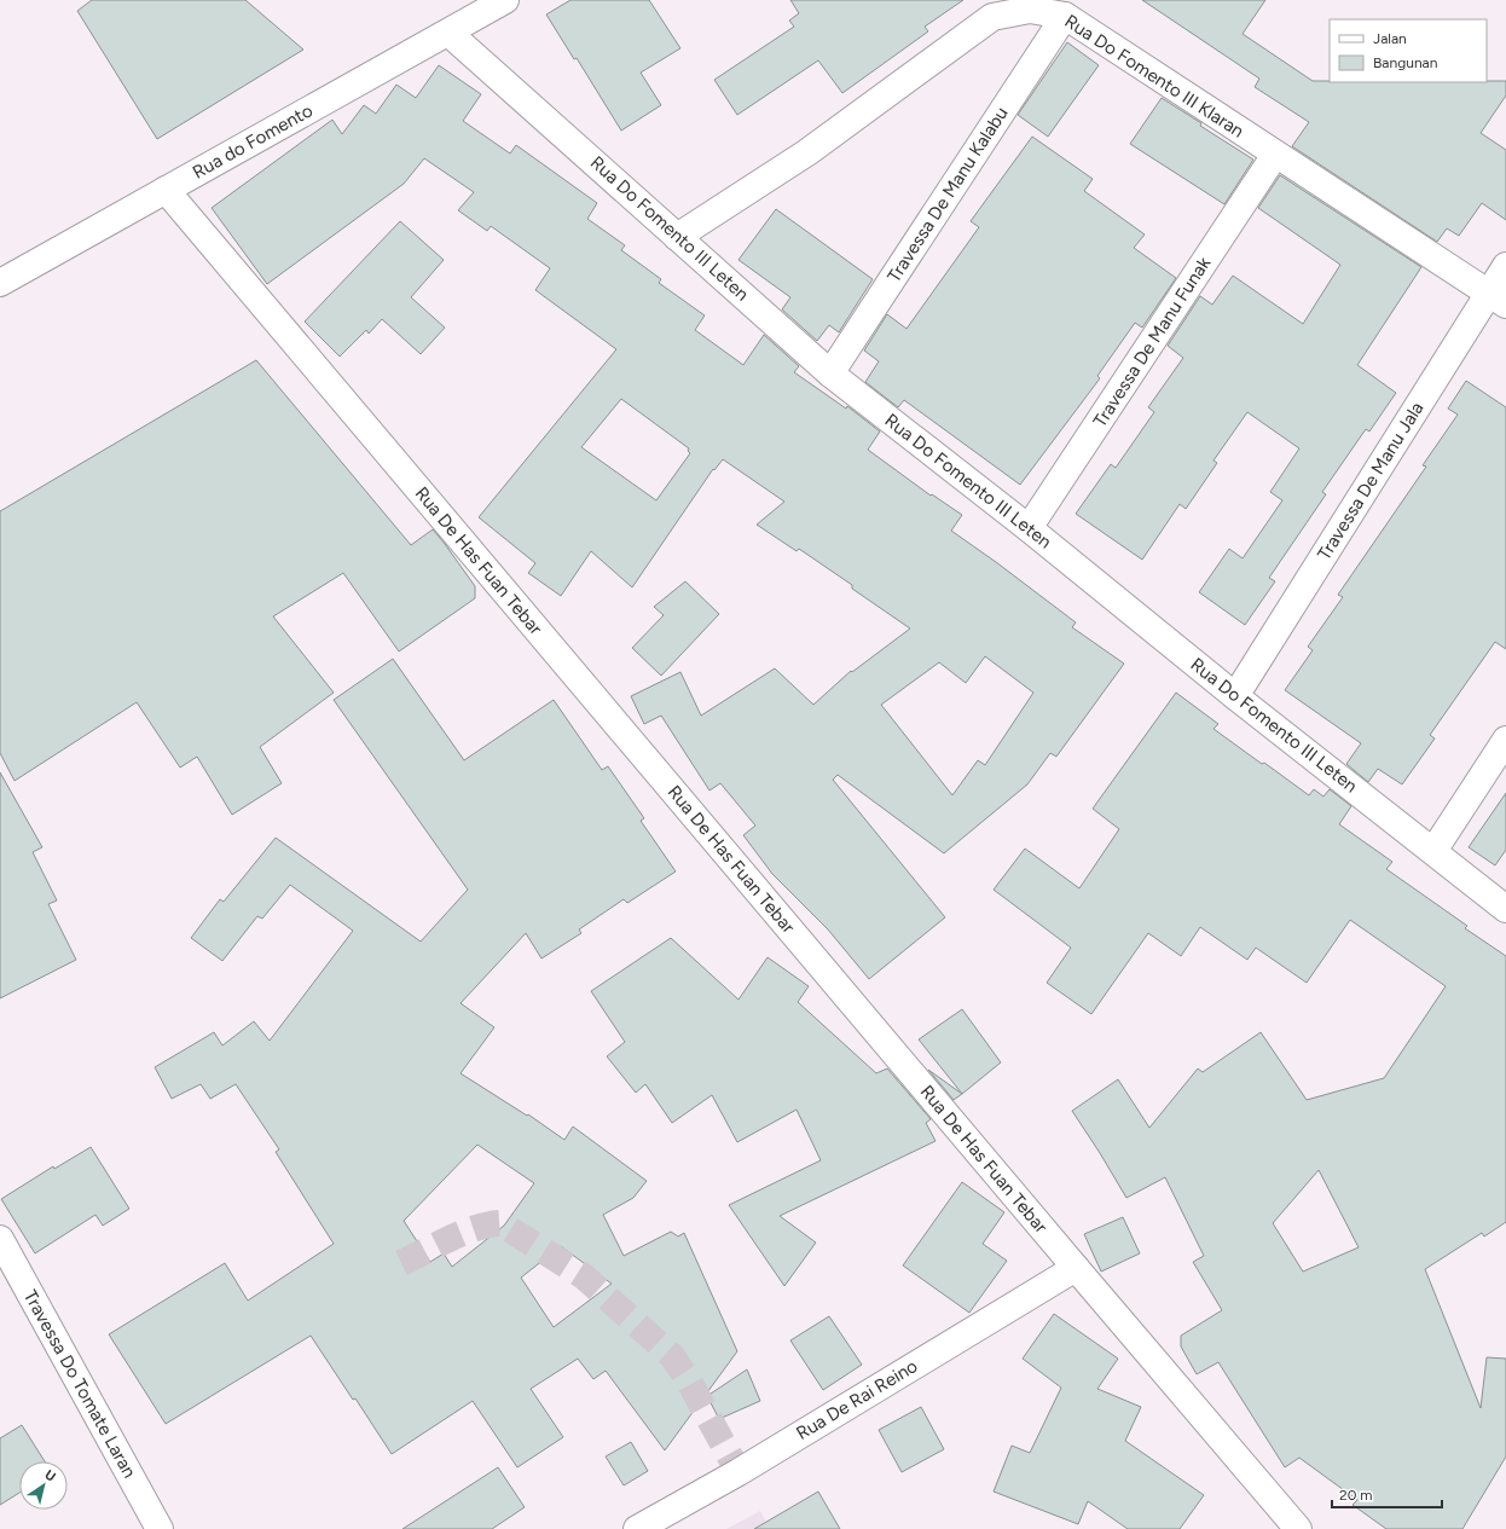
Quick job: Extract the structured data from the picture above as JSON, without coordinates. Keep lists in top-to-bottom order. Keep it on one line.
{"streets":{"street":["Rua Do Fomento III Klaran","Rua do Fomento","Travessa De Manu Kalabu","Rua Do Fomento III Leten","Travessa De Manu Funak","Travessa De Manu Jala","Rua De Has Fuan Tebar","Travessa Do Tomate Laran","Rua De Rai Reino"]},"crossings":[["Rua Do Fomento III Klaran","Travessa De Manu Kalabu"],["Rua Do Fomento III Klaran","Rua Do Fomento III Leten"],["Rua Do Fomento III Klaran","Travessa De Manu Funak"],["Rua Do Fomento III Klaran","Travessa De Manu Jala"],["Rua do Fomento","Rua Do Fomento III Leten"],["Rua do Fomento","Rua De Has Fuan Tebar"],["Travessa De Manu Kalabu","Rua Do Fomento III Leten"],["Rua Do Fomento III Leten","Travessa De Manu Funak"],["Rua Do Fomento III Leten","Travessa De Manu Jala"],["Rua De Has Fuan Tebar","Rua De Rai Reino"]],"legend":["Jalan","Bangunan"],"scale_bar":"20 m","north":"top right"}
